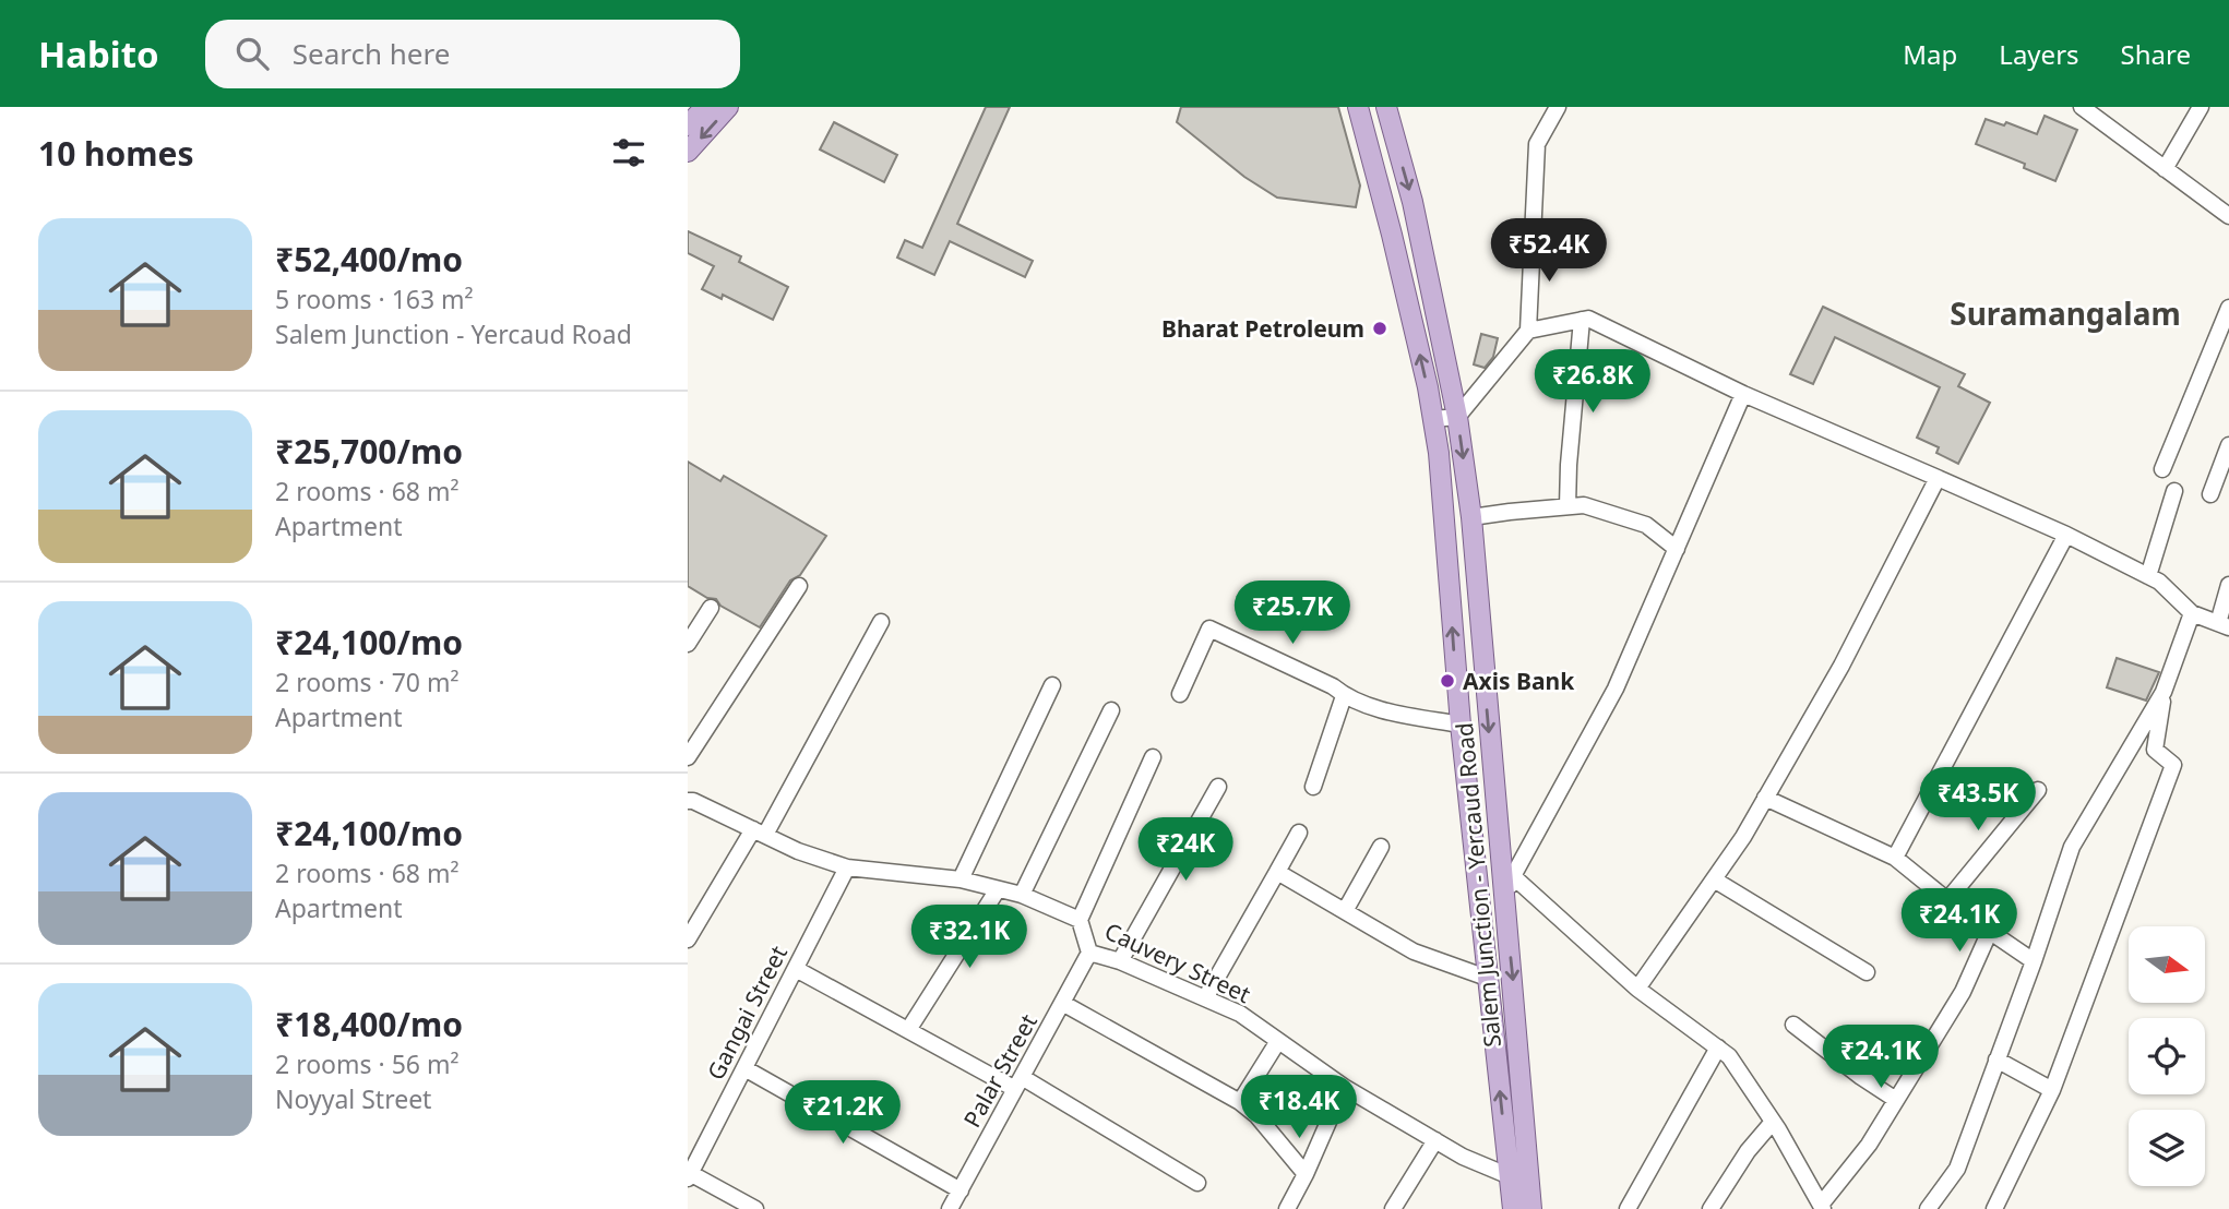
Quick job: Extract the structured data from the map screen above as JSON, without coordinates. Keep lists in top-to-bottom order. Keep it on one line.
{"streets":{"main road":["Salem Junction - Yercaud Road"],"street":["Cauvery Street","Gangai Street","Palar Street"]},"crossings":[["Cauvery Street","Gangai Street"],["Cauvery Street","Palar Street"]],"districts":["Suramangalam"],"places":["Bharat Petroleum","Axis Bank"],"north":"right","page":{"header":"Habito","search":"Search here","nav":["Map","Layers","Share"],"heading":"10 homes","list":[{"name":"₹52,400/mo","note":"5 rooms · 163 m² · Salem Junction - Yercaud Road"},{"name":"₹25,700/mo","note":"2 rooms · 68 m² · Apartment"},{"name":"₹24,100/mo","note":"2 rooms · 70 m² · Apartment"},{"name":"₹24,100/mo","note":"2 rooms · 68 m² · Apartment"},{"name":"₹18,400/mo","note":"2 rooms · 56 m² · Noyyal Street"}],"price":["₹52.4K","₹26.8K","₹25.7K","₹43.5K","₹24K","₹24.1K","₹32.1K","₹24.1K","₹18.4K","₹21.2K"]}}
